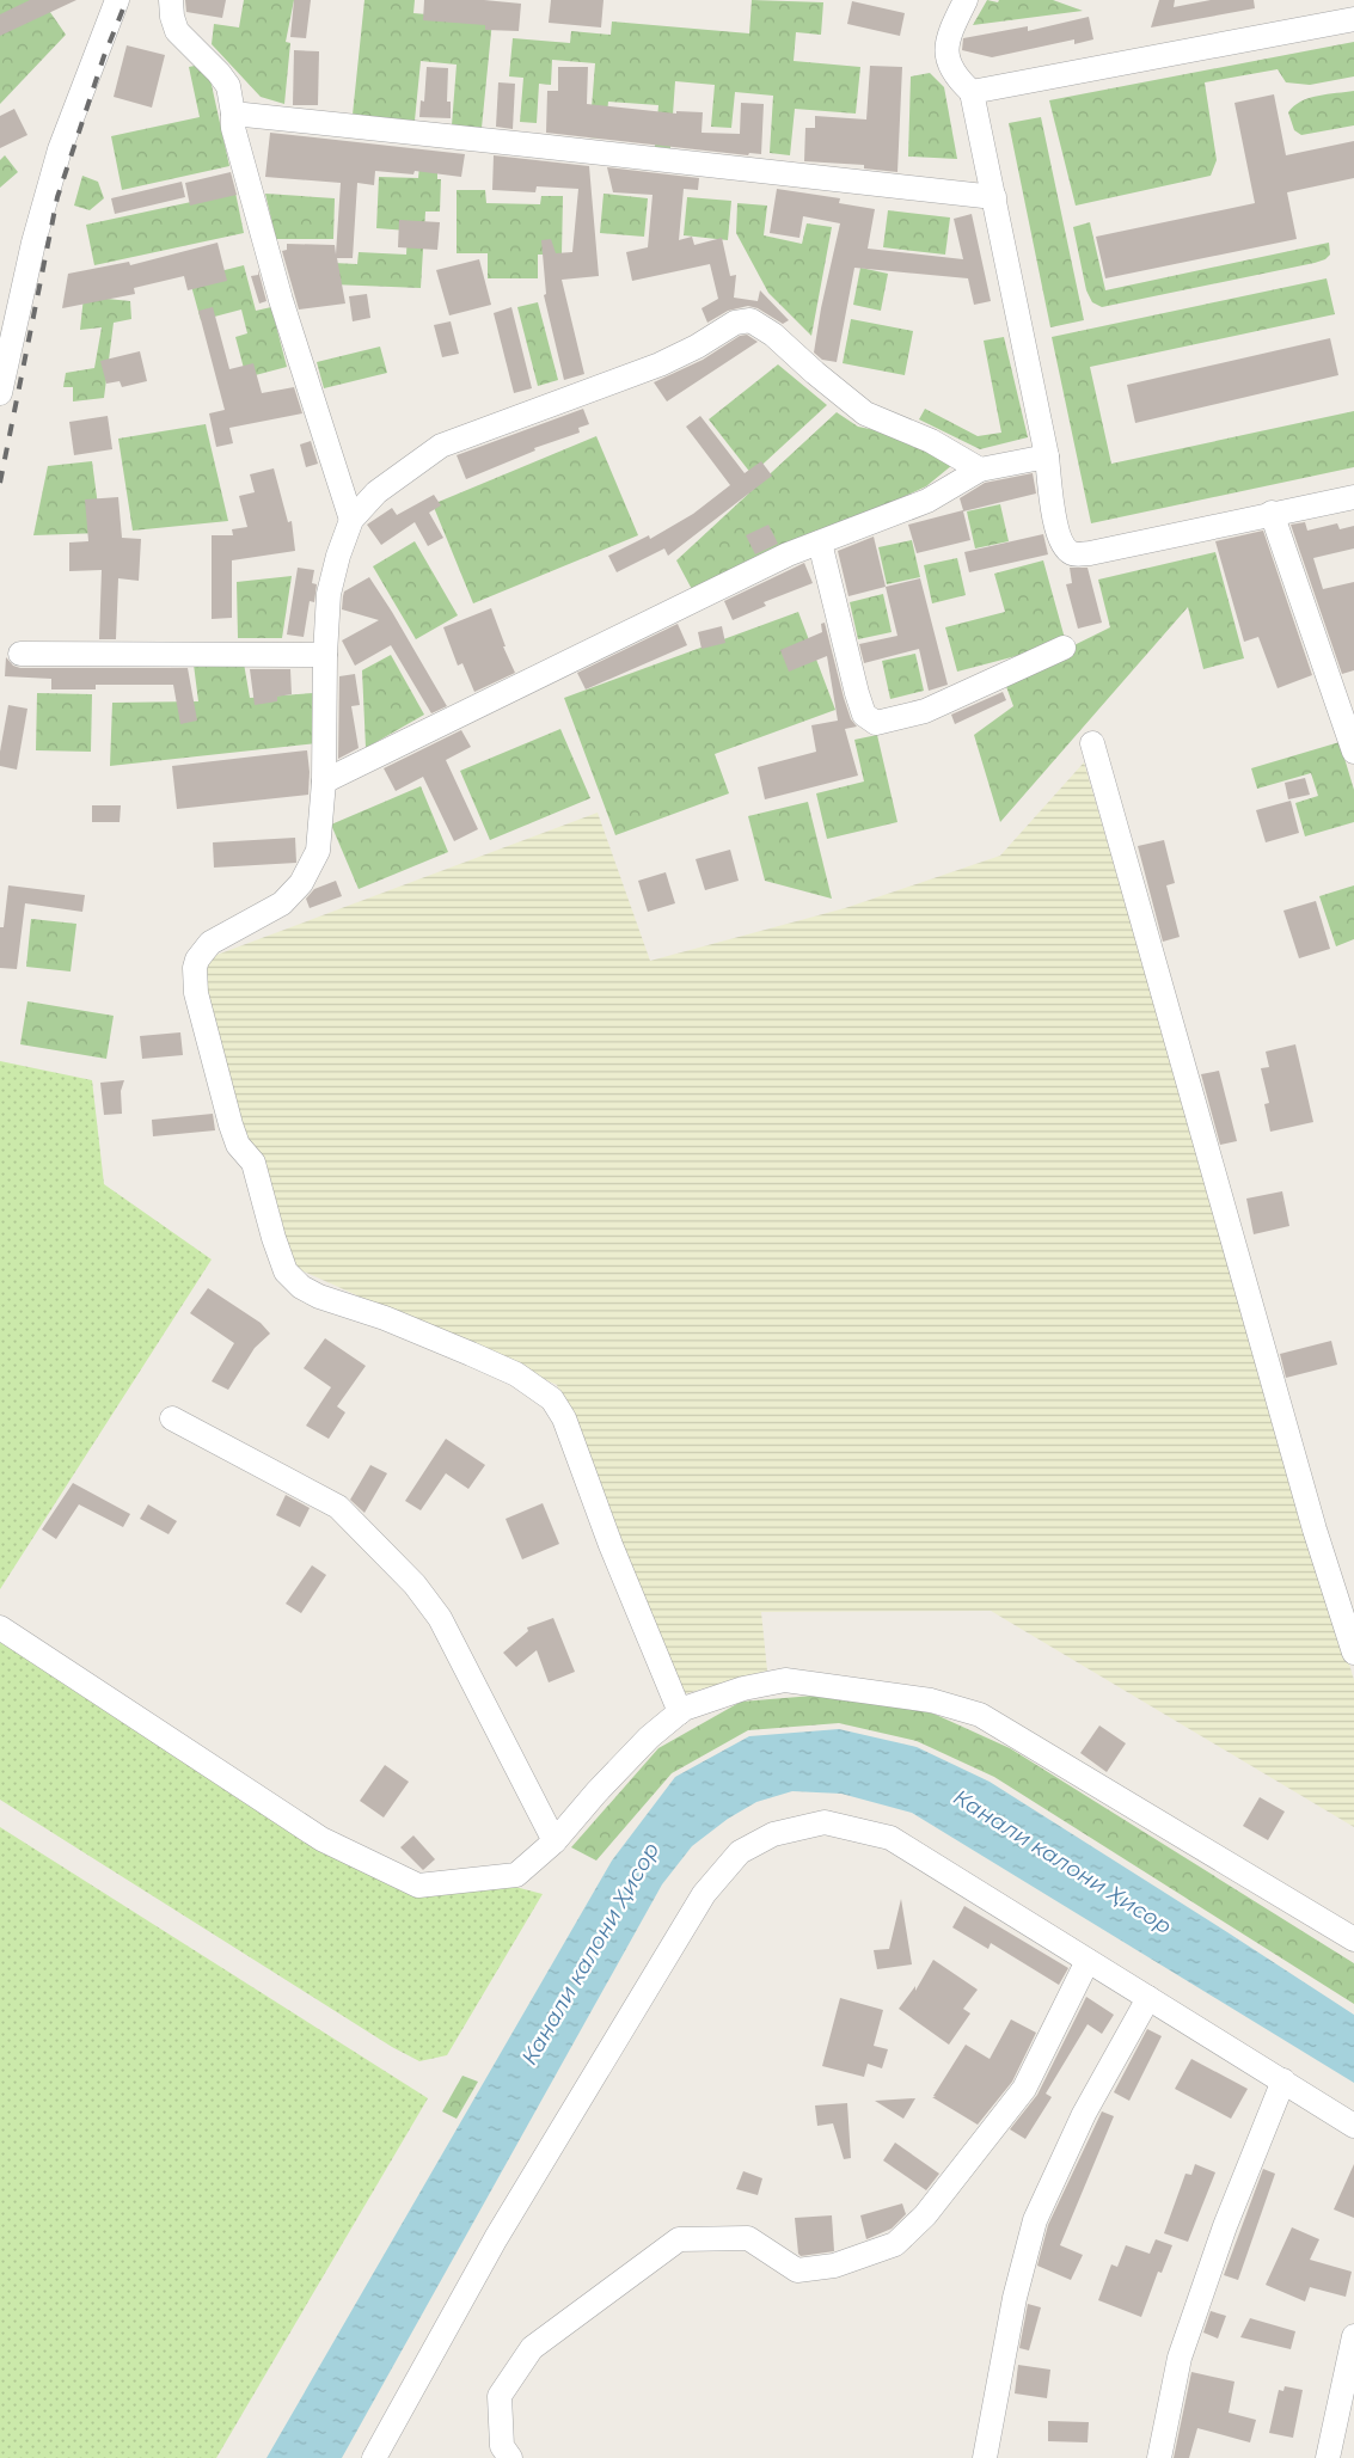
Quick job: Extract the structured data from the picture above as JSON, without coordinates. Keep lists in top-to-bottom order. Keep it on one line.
{"water":["Канали калони Ҳисор"]}
